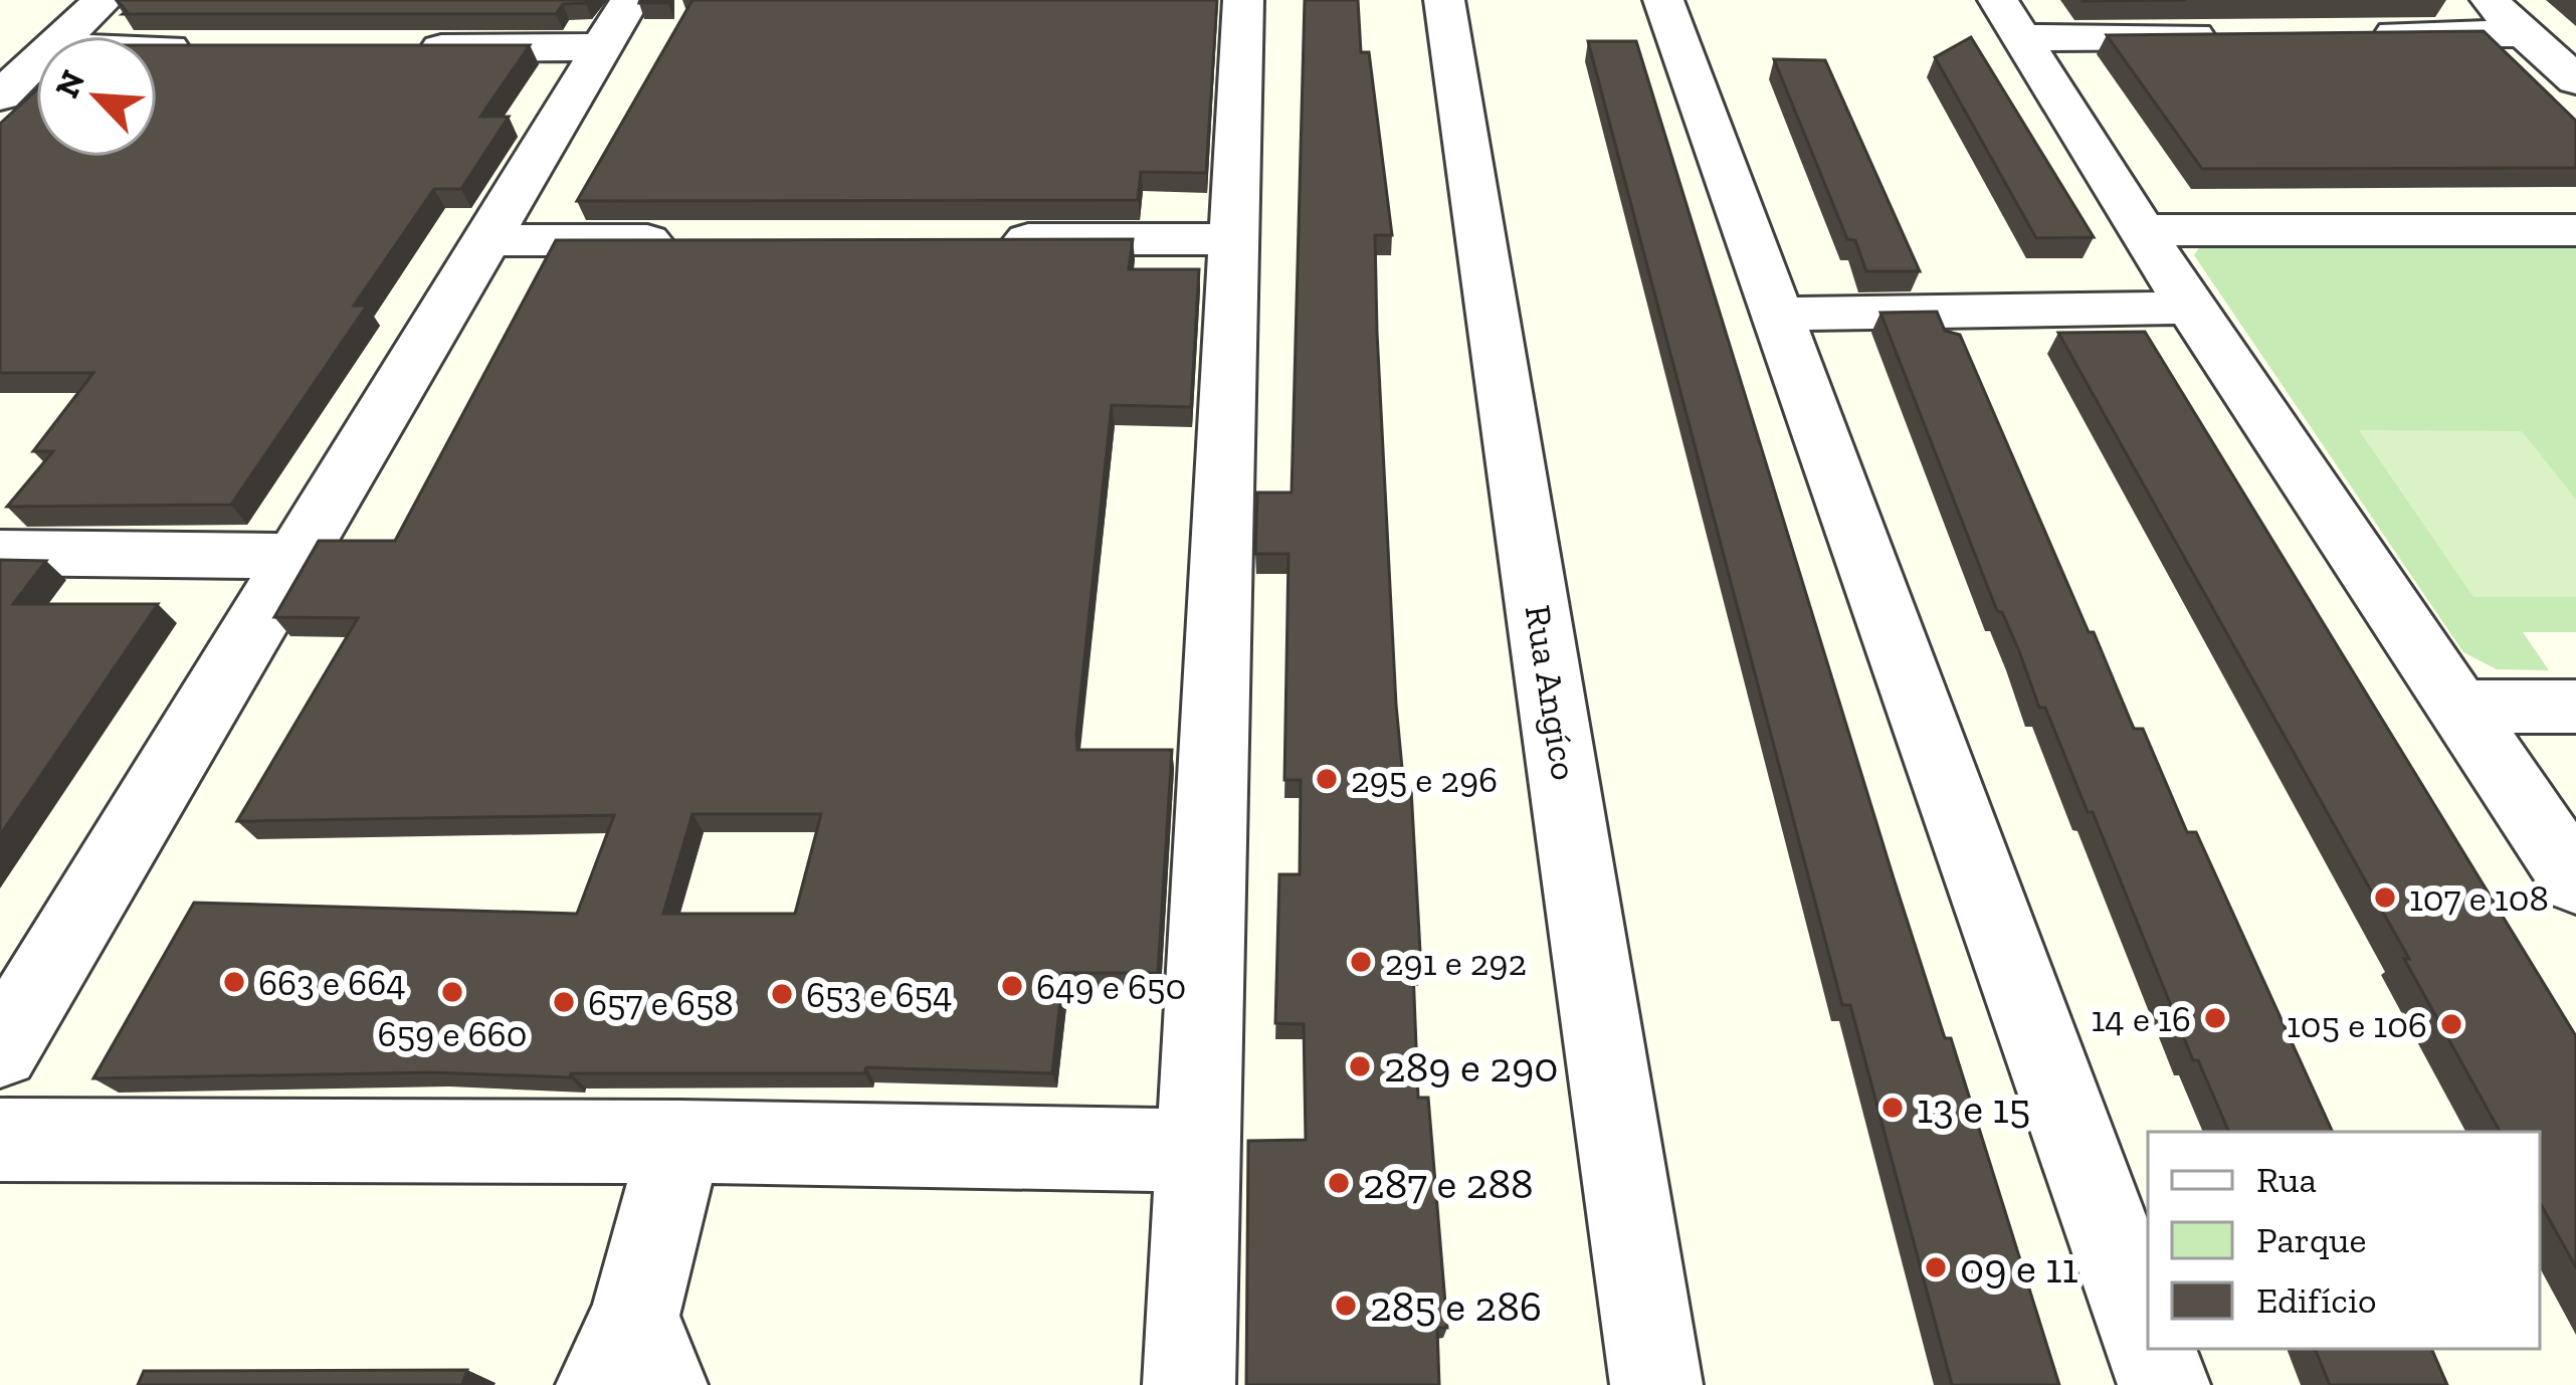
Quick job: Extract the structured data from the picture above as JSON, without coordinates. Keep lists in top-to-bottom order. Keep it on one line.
{"streets":{"street":["Rua Angíco"]},"places":["295 e 296","107 e 108","291 e 292","663 e 664","649 e 650","659 e 660","653 e 654","657 e 658","14 e 16","105 e 106","289 e 290","13 e 15","287 e 288","09 e 11","285 e 286"],"legend":["Rua","Parque","Edifício"],"north":"top left"}
